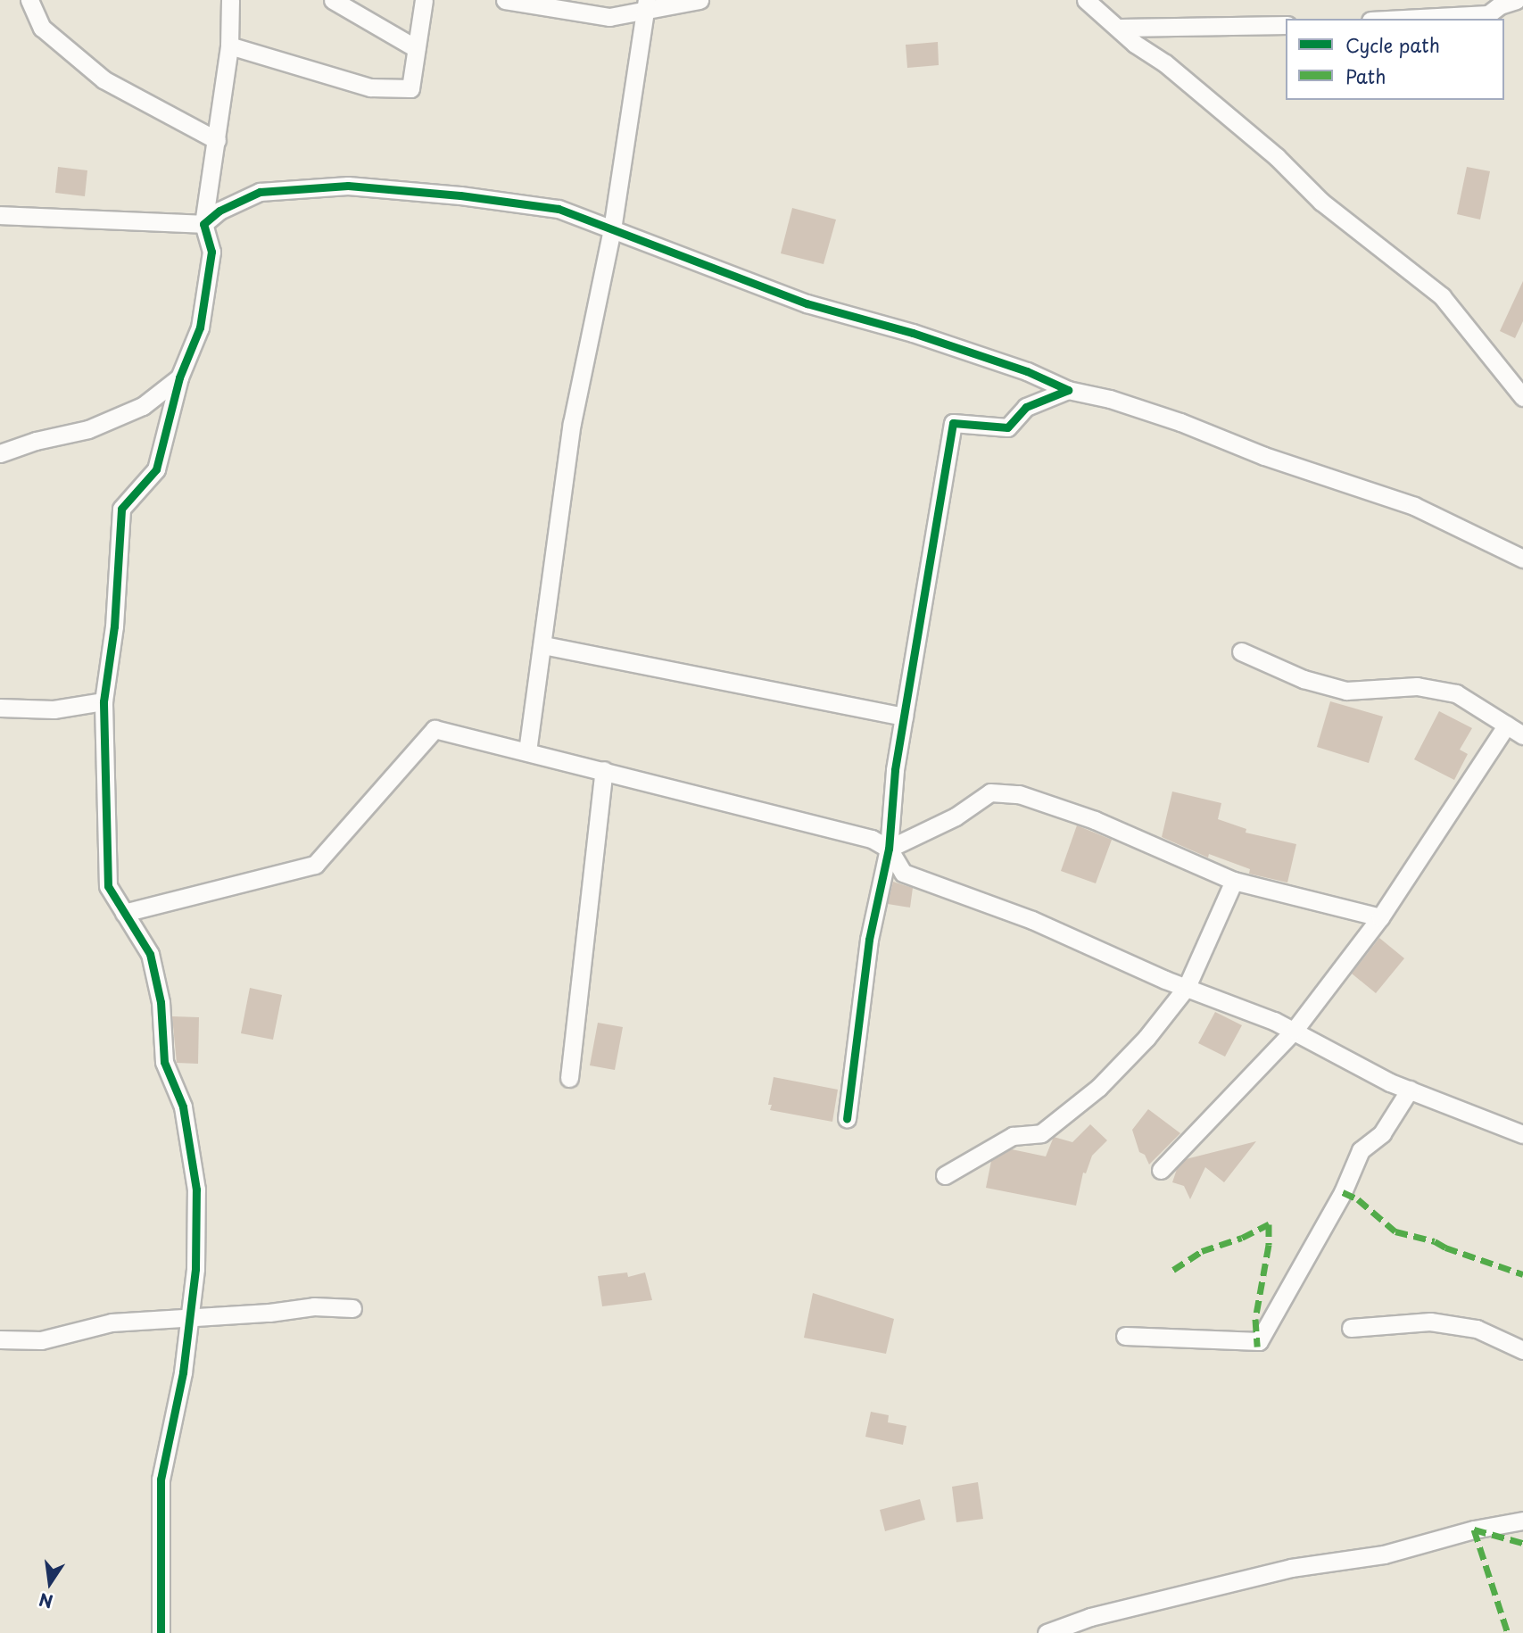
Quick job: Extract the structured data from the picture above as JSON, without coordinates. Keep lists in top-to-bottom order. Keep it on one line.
{"legend":["Cycle path","Path"],"north":"bottom"}
